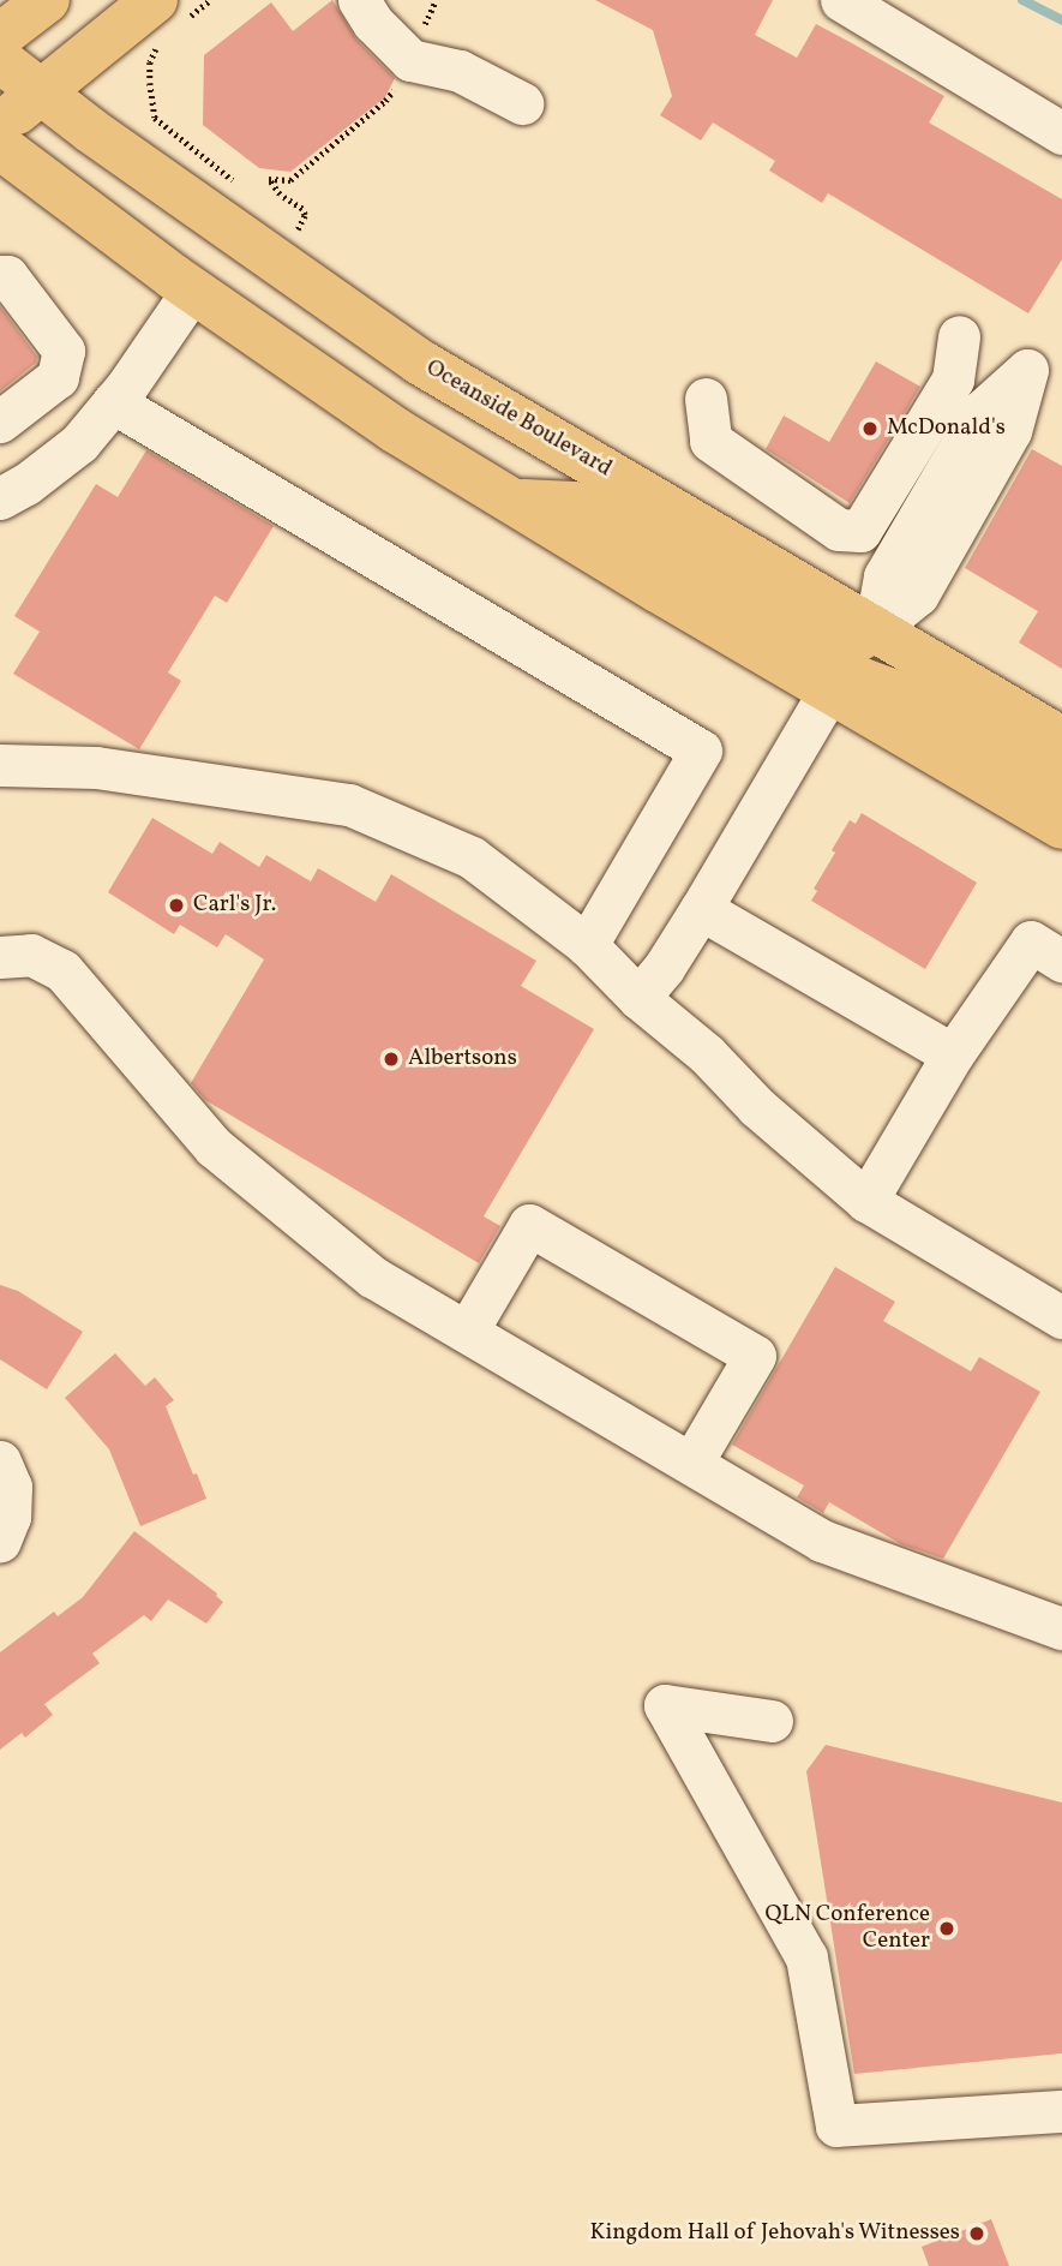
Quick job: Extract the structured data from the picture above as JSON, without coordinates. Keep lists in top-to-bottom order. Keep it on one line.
{"streets":{"main road":["Oceanside Boulevard"]},"places":["McDonald's","Carl's Jr.","Albertsons","QLN Conference Center","Kingdom Hall of Jehovah's Witnesses"]}
